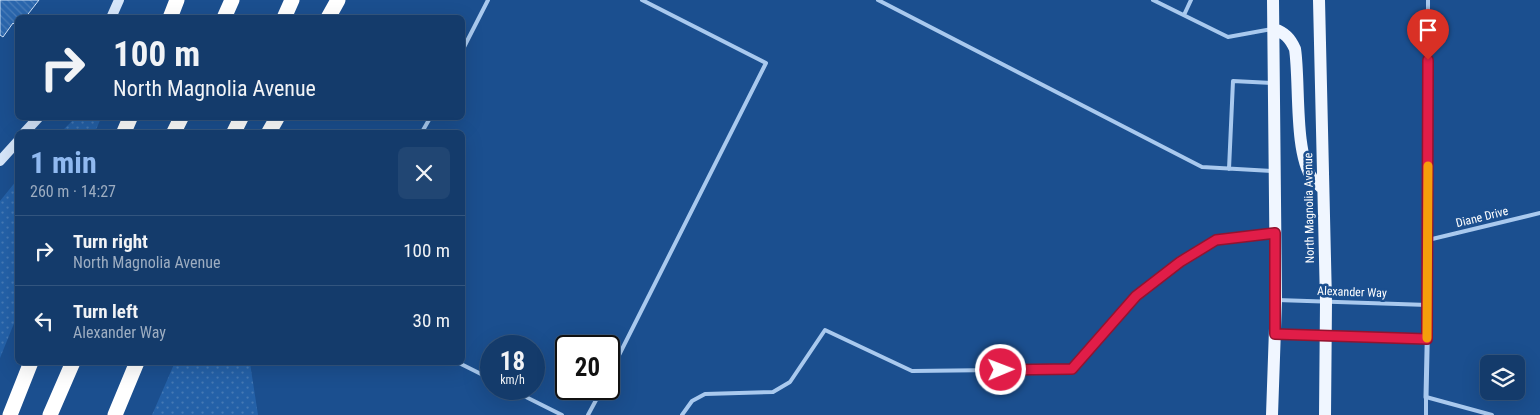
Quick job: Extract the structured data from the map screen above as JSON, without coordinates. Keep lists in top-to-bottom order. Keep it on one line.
{"streets":{"main road":["North Magnolia Avenue"],"lane":["Diane Drive","Alexander Way"]},"crossings":[["North Magnolia Avenue","Alexander Way"]],"page":{"turn":["100 m","North Magnolia Avenue"],"heading":["1 min","260 m · 14:27"],"list":[{"name":"Turn right","note":"North Magnolia Avenue","value":"100 m"},{"name":"Turn left","note":"Alexander Way","value":"30 m"}],"speed":"18 km/h","limit":"20"}}
